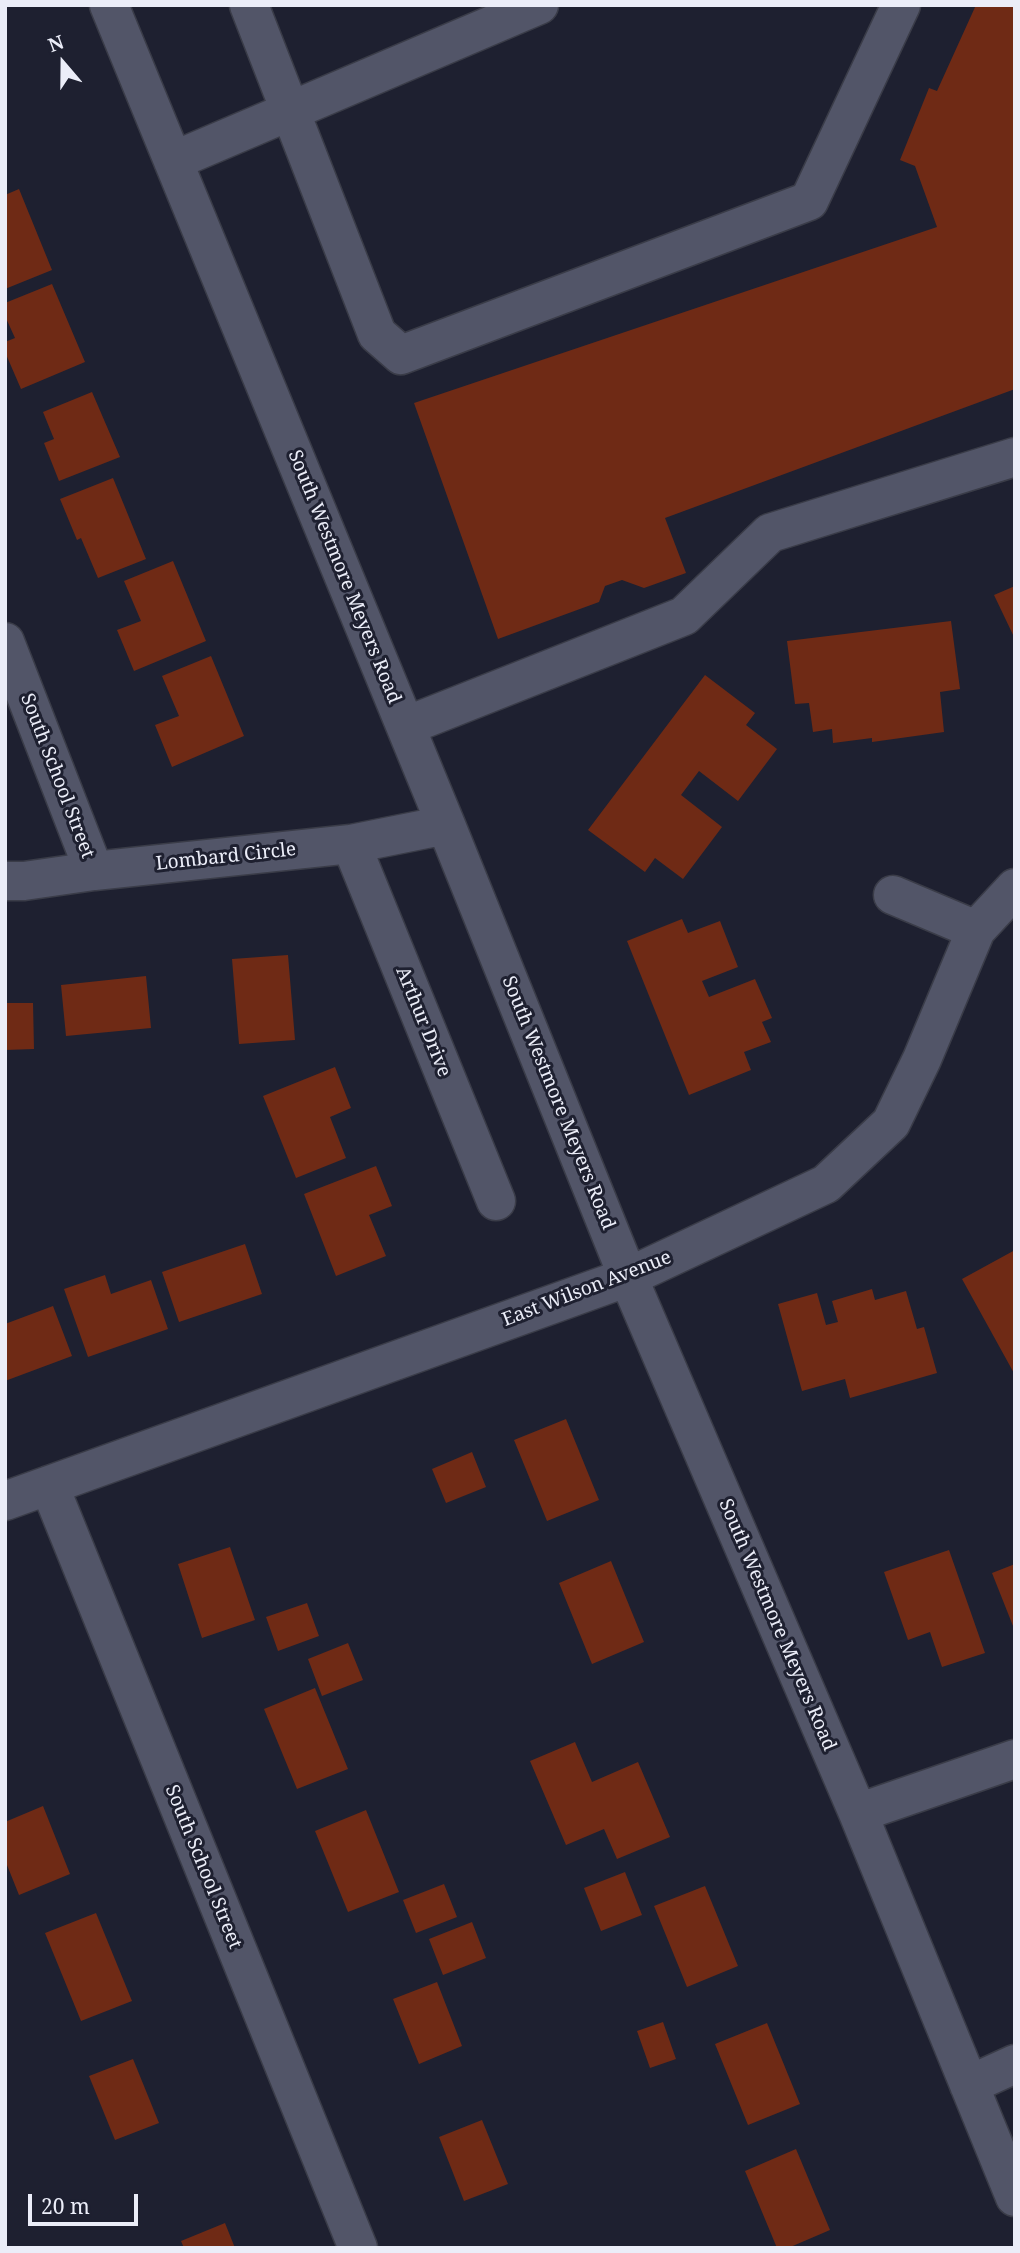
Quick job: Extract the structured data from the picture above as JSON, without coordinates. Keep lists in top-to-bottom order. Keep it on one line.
{"streets":{"street":["South Westmore Meyers Road","South School Street","Lombard Circle","Arthur Drive","East Wilson Avenue"]},"crossings":[["South Westmore Meyers Road","Lombard Circle"],["South Westmore Meyers Road","East Wilson Avenue"],["South School Street","Lombard Circle"],["South School Street","East Wilson Avenue"],["Lombard Circle","Arthur Drive"]],"scale_bar":"20 m","north":"top"}
